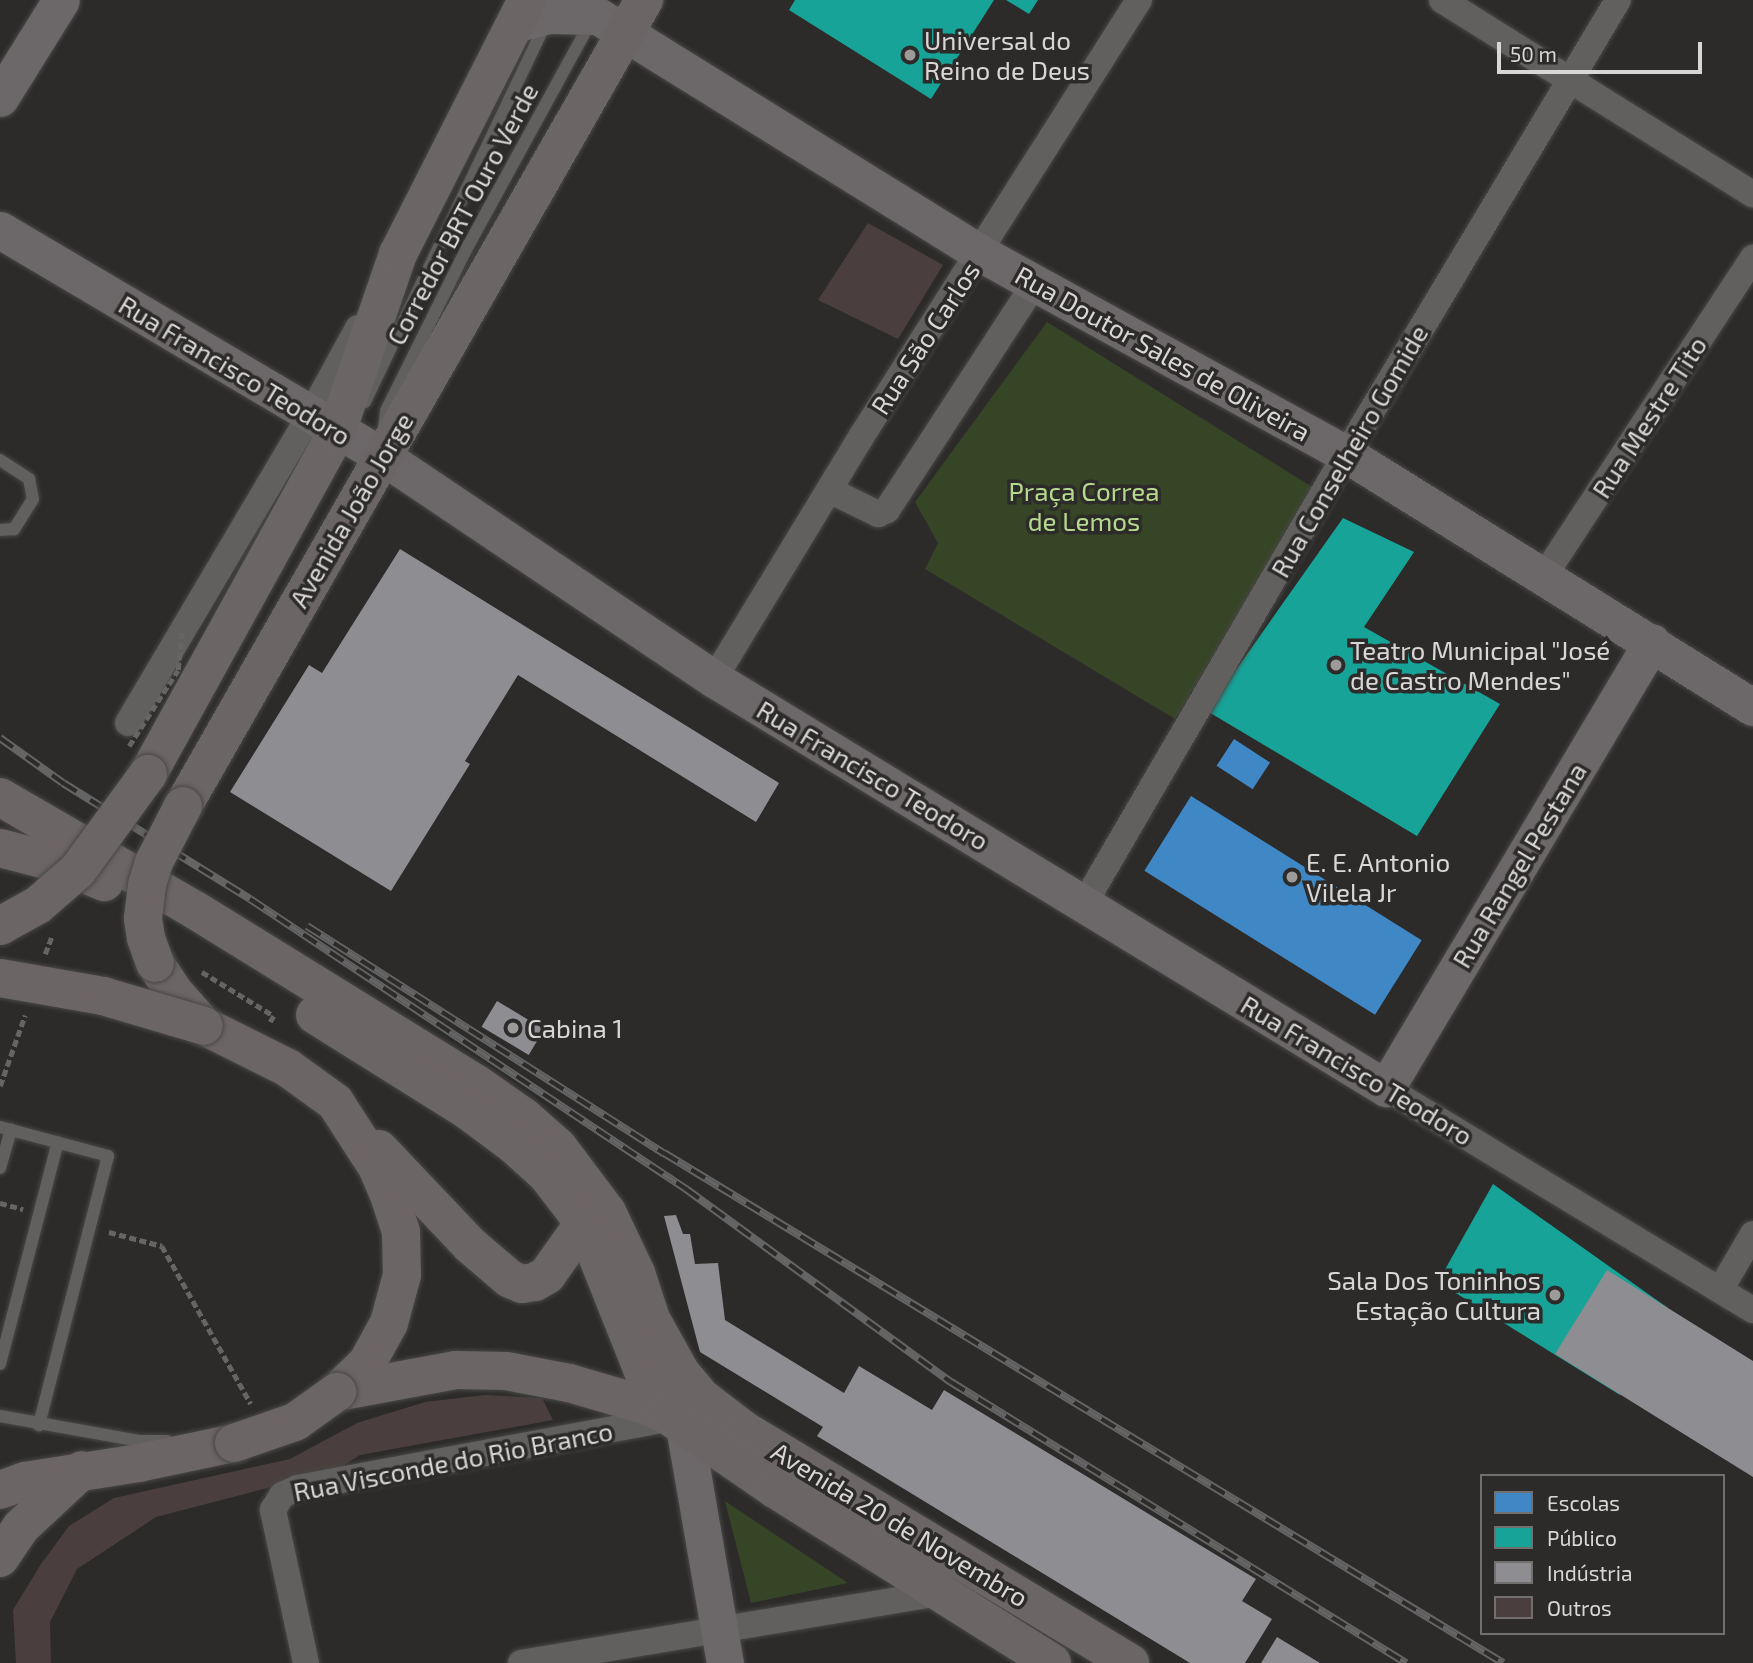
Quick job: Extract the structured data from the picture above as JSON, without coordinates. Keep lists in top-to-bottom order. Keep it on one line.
{"streets":{"main road":["Avenida João Jorge","Avenida 20 de Novembro"],"street":["Rua São Carlos","Rua Doutor Sales de Oliveira","Rua Francisco Teodoro","Rua Mestre Tito","Rua Conselheiro Gomide","Rua Rangel Pestana","Rua Visconde do Rio Branco"],"lane":["Corredor BRT Ouro Verde"]},"crossings":[["Corredor BRT Ouro Verde","Rua Doutor Sales de Oliveira"],["Corredor BRT Ouro Verde","Rua Francisco Teodoro"],["Corredor BRT Ouro Verde","Avenida João Jorge"],["Rua São Carlos","Rua Doutor Sales de Oliveira"],["Rua São Carlos","Rua Francisco Teodoro"],["Rua Doutor Sales de Oliveira","Rua Mestre Tito"],["Rua Doutor Sales de Oliveira","Rua Conselheiro Gomide"],["Rua Doutor Sales de Oliveira","Avenida João Jorge"],["Rua Doutor Sales de Oliveira","Rua Rangel Pestana"],["Rua Francisco Teodoro","Rua Conselheiro Gomide"],["Rua Francisco Teodoro","Avenida João Jorge"],["Rua Francisco Teodoro","Rua Rangel Pestana"],["Rua Visconde do Rio Branco","Avenida 20 de Novembro"]],"parks":["Praça Correa de Lemos"],"places":["Universal do Reino de Deus","Teatro Municipal \"José de Castro Mendes\"","E. E. Antonio Vilela Jr","Cabina 1","Sala Dos Toninhos Estação Cultura"],"legend":["Escolas","Público","Indústria","Outros"],"scale_bar":"50 m"}
